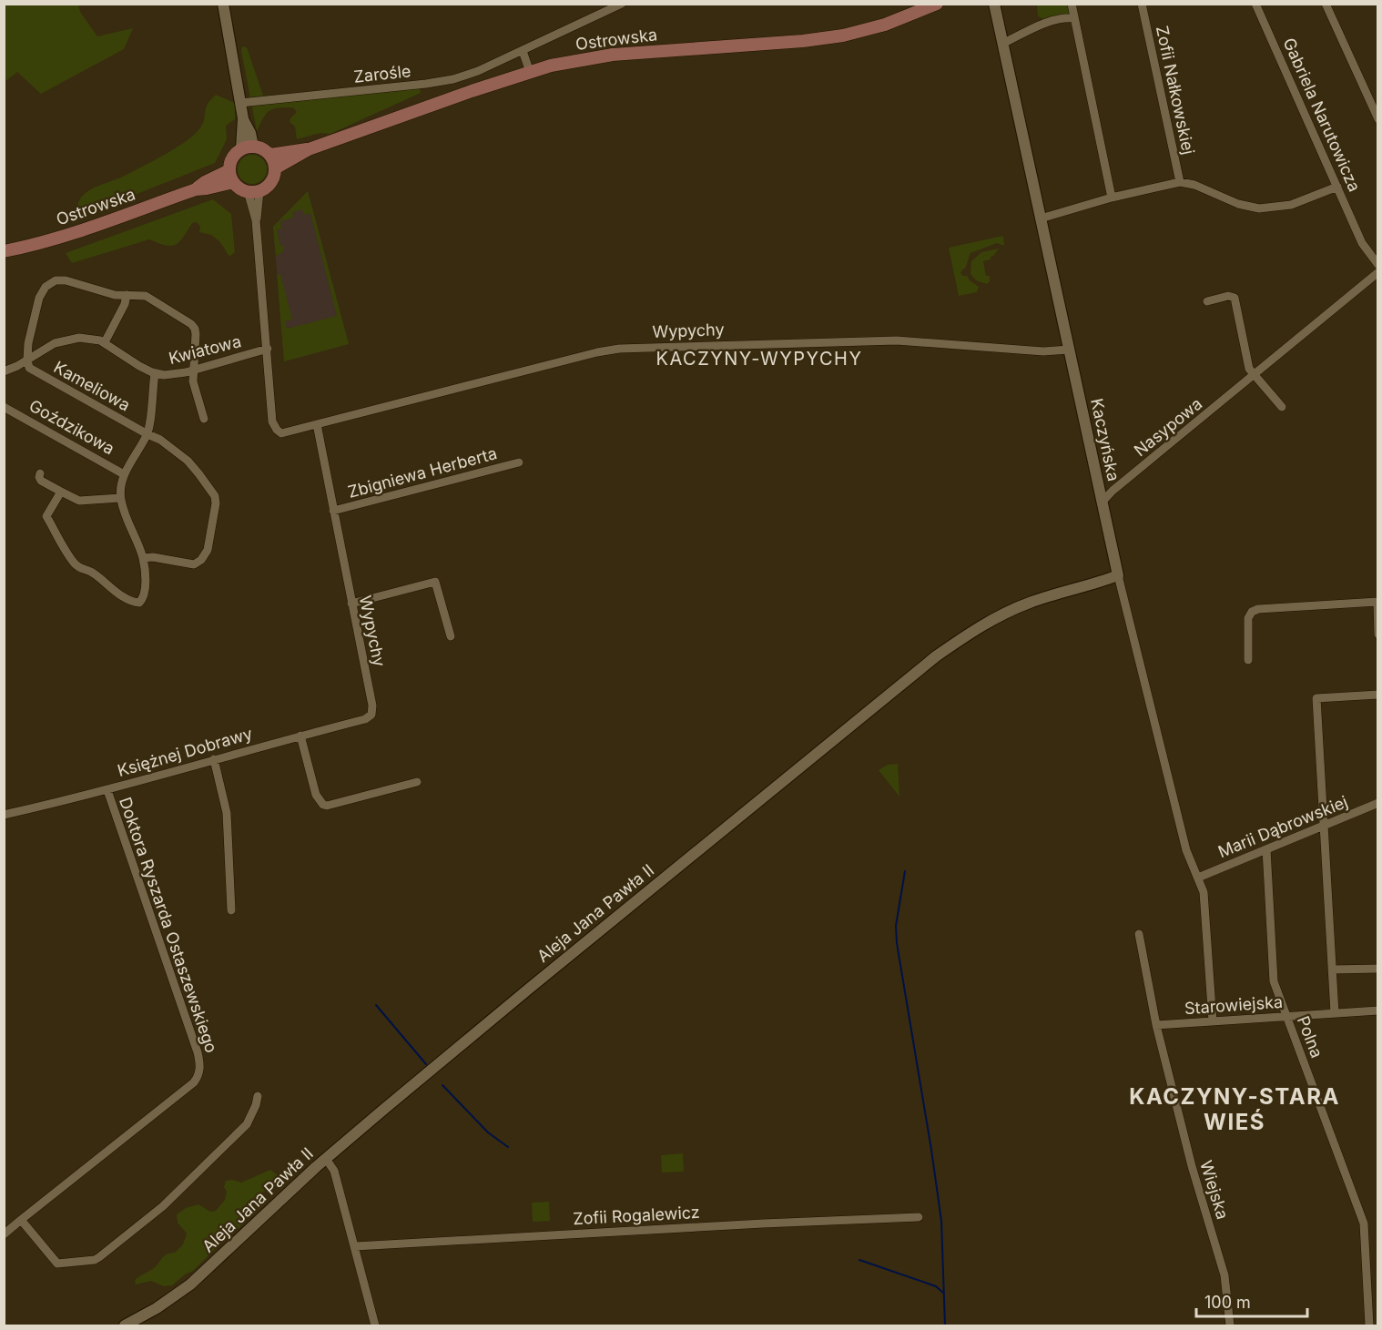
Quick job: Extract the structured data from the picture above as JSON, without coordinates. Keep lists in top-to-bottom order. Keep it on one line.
{"streets":{"main road":["Ostrowska"],"street":["Zarośle","Zofii Nałkowskiej","Gabriela Narutowicza","Wypychy","Kwiatowa","Kameliowa","Goździkowa","Nasypowa","Kaczyńska","Zbigniewa Herberta","Księżnej Dobrawy","Marii Dąbrowskiej","Aleja Jana Pawła II","Doktora Ryszarda Ostaszewskiego","Starowiejska","Polna","Wiejska","Zofii Rogalewicz"]},"crossings":[["Wypychy","Kwiatowa"],["Wypychy","Kaczyńska"],["Wypychy","Zbigniewa Herberta"],["Wypychy","Księżnej Dobrawy"],["Kwiatowa","Kameliowa"],["Kameliowa","Goździkowa"],["Nasypowa","Kaczyńska"],["Kaczyńska","Marii Dąbrowskiej"],["Kaczyńska","Aleja Jana Pawła II"],["Kaczyńska","Starowiejska"],["Księżnej Dobrawy","Doktora Ryszarda Ostaszewskiego"],["Marii Dąbrowskiej","Polna"],["Starowiejska","Polna"],["Starowiejska","Wiejska"]],"districts":["KACZYNY-WYPYCHY","KACZYNY-STARA WIEŚ"],"scale_bar":"100 m"}
